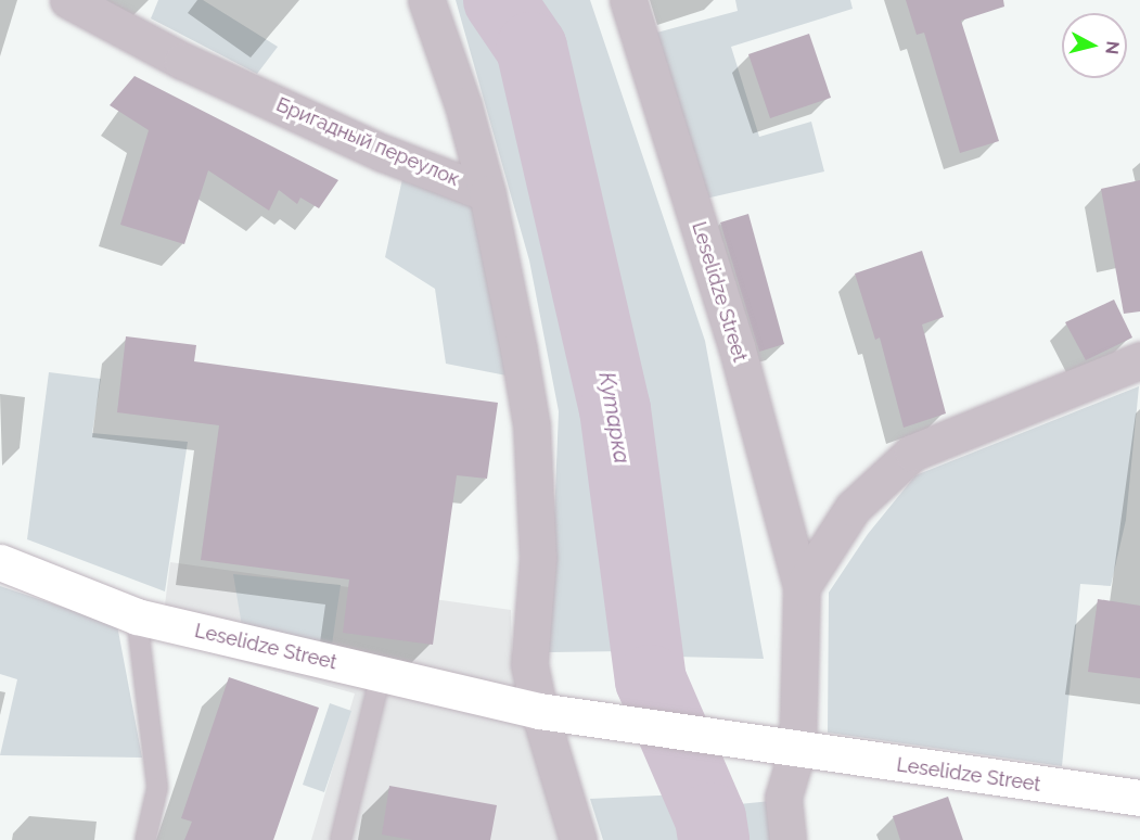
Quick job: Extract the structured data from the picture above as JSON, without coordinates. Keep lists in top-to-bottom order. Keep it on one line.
{"streets":{"street":["Бригадный переулок","Leselidze Street"]},"water":["Кутарка"],"north":"right"}
